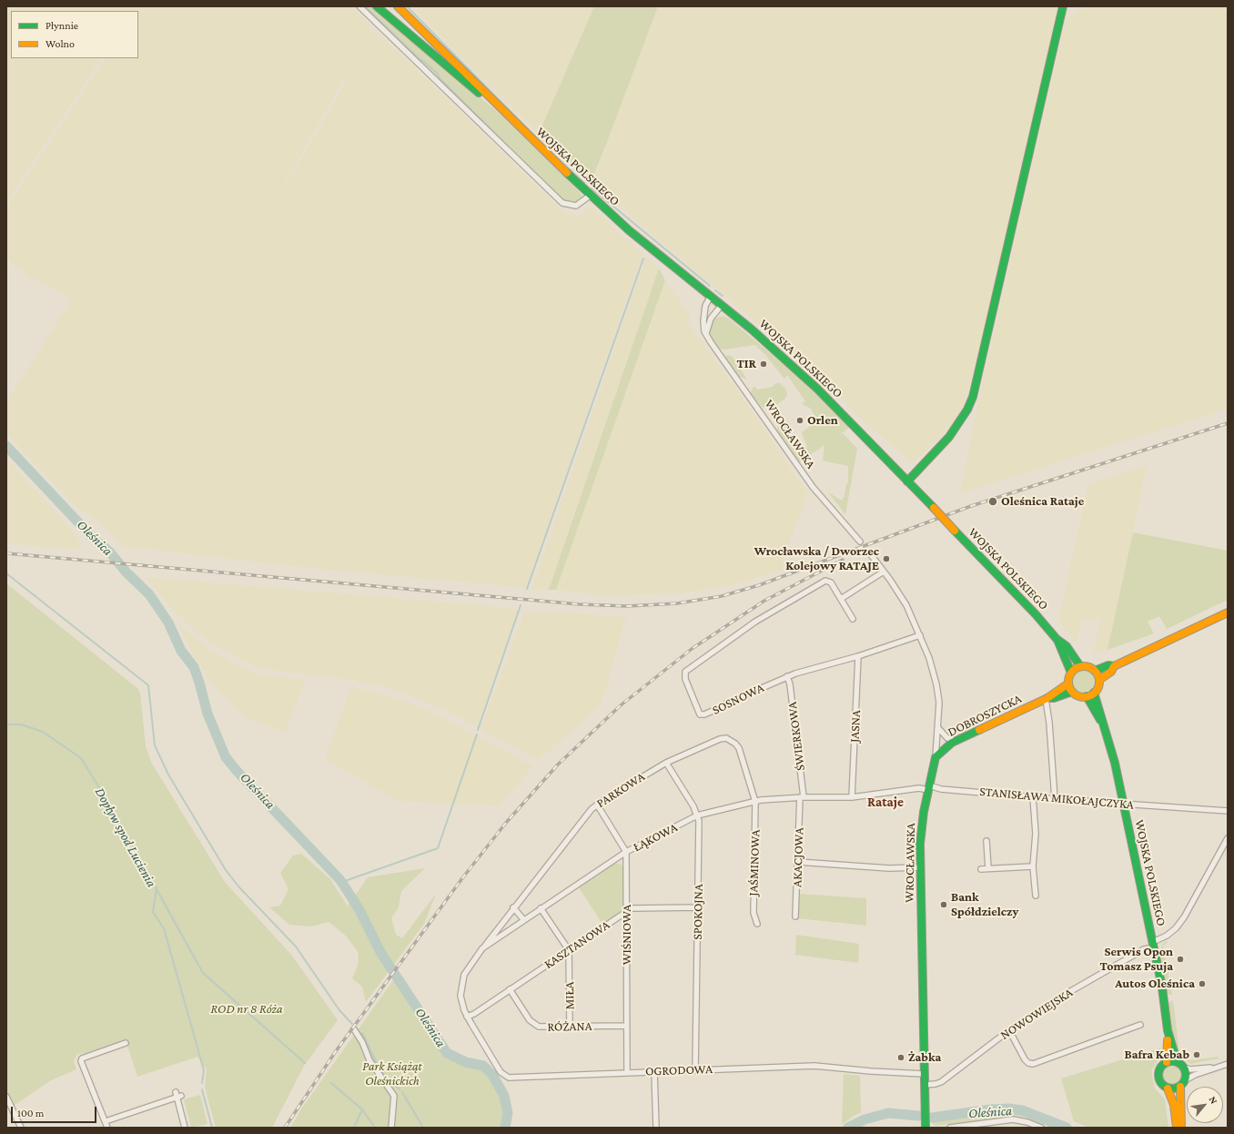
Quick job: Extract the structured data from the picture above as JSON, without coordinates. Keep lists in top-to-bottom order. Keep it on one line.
{"streets":{"main road":["WOJSKA POLSKIEGO","WROCŁAWSKA","DOBROSZYCKA"],"street":["SOSNOWA","JASNA","ŚWIERKOWA","PARKOWA","STANISŁAWA MIKOŁAJCZYKA","ŁĄKOWA","AKACJOWA","JAŚMINOWA","SPOKOJNA","WIŚNIOWA","KASZTANOWA","MIŁA","NOWOWIEJSKA","RÓŻANA","OGRODOWA"]},"crossings":[["WOJSKA POLSKIEGO","WROCŁAWSKA"],["WOJSKA POLSKIEGO","DOBROSZYCKA"],["WOJSKA POLSKIEGO","STANISŁAWA MIKOŁAJCZYKA"],["WOJSKA POLSKIEGO","NOWOWIEJSKA"],["WROCŁAWSKA","SOSNOWA"],["WROCŁAWSKA","DOBROSZYCKA"],["WROCŁAWSKA","STANISŁAWA MIKOŁAJCZYKA"],["WROCŁAWSKA","ŁĄKOWA"],["WROCŁAWSKA","NOWOWIEJSKA"],["WROCŁAWSKA","OGRODOWA"],["SOSNOWA","JASNA"],["SOSNOWA","ŚWIERKOWA"],["JASNA","ŁĄKOWA"],["ŚWIERKOWA","ŁĄKOWA"],["ŚWIERKOWA","AKACJOWA"],["PARKOWA","ŁĄKOWA"],["PARKOWA","JAŚMINOWA"],["PARKOWA","SPOKOJNA"],["STANISŁAWA MIKOŁAJCZYKA","ŁĄKOWA"],["ŁĄKOWA","AKACJOWA"],["ŁĄKOWA","JAŚMINOWA"],["ŁĄKOWA","SPOKOJNA"],["ŁĄKOWA","WIŚNIOWA"],["ŁĄKOWA","KASZTANOWA"],["ŁĄKOWA","OGRODOWA"],["SPOKOJNA","KASZTANOWA"],["SPOKOJNA","OGRODOWA"],["WIŚNIOWA","KASZTANOWA"],["WIŚNIOWA","RÓŻANA"],["WIŚNIOWA","OGRODOWA"],["KASZTANOWA","MIŁA"],["KASZTANOWA","RÓŻANA"],["KASZTANOWA","OGRODOWA"],["MIŁA","RÓŻANA"]],"districts":["Rataje"],"water":["Oleśnica","Dopływ spod Lucienia"],"parks":["ROD nr 8 Róża","Park Książąt Oleśnickich"],"places":["TIR","Orlen","Oleśnica Rataje","Wrocławska / Dworzec Kolejowy RATAJE","Bank Spółdzielczy","Serwis Opon Tomasz Psuja","Autos Oleśnica","Bafra Kebab","Żabka"],"legend":["Płynnie","Wolno"],"scale_bar":"100 m","north":"top right"}
